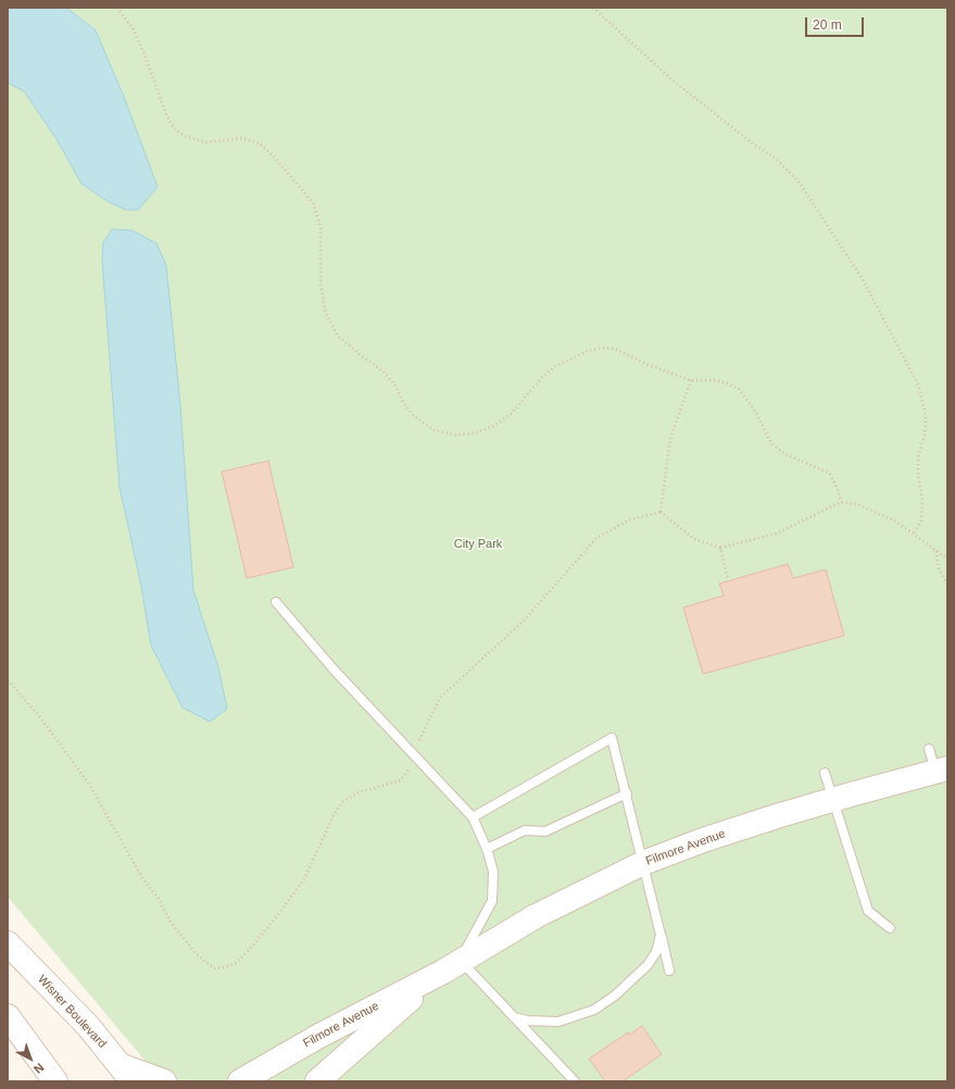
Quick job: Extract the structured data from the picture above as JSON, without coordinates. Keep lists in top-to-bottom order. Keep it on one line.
{"streets":{"street":["Filmore Avenue","Wisner Boulevard"]},"parks":["City Park"],"scale_bar":"20 m","north":"bottom right"}
